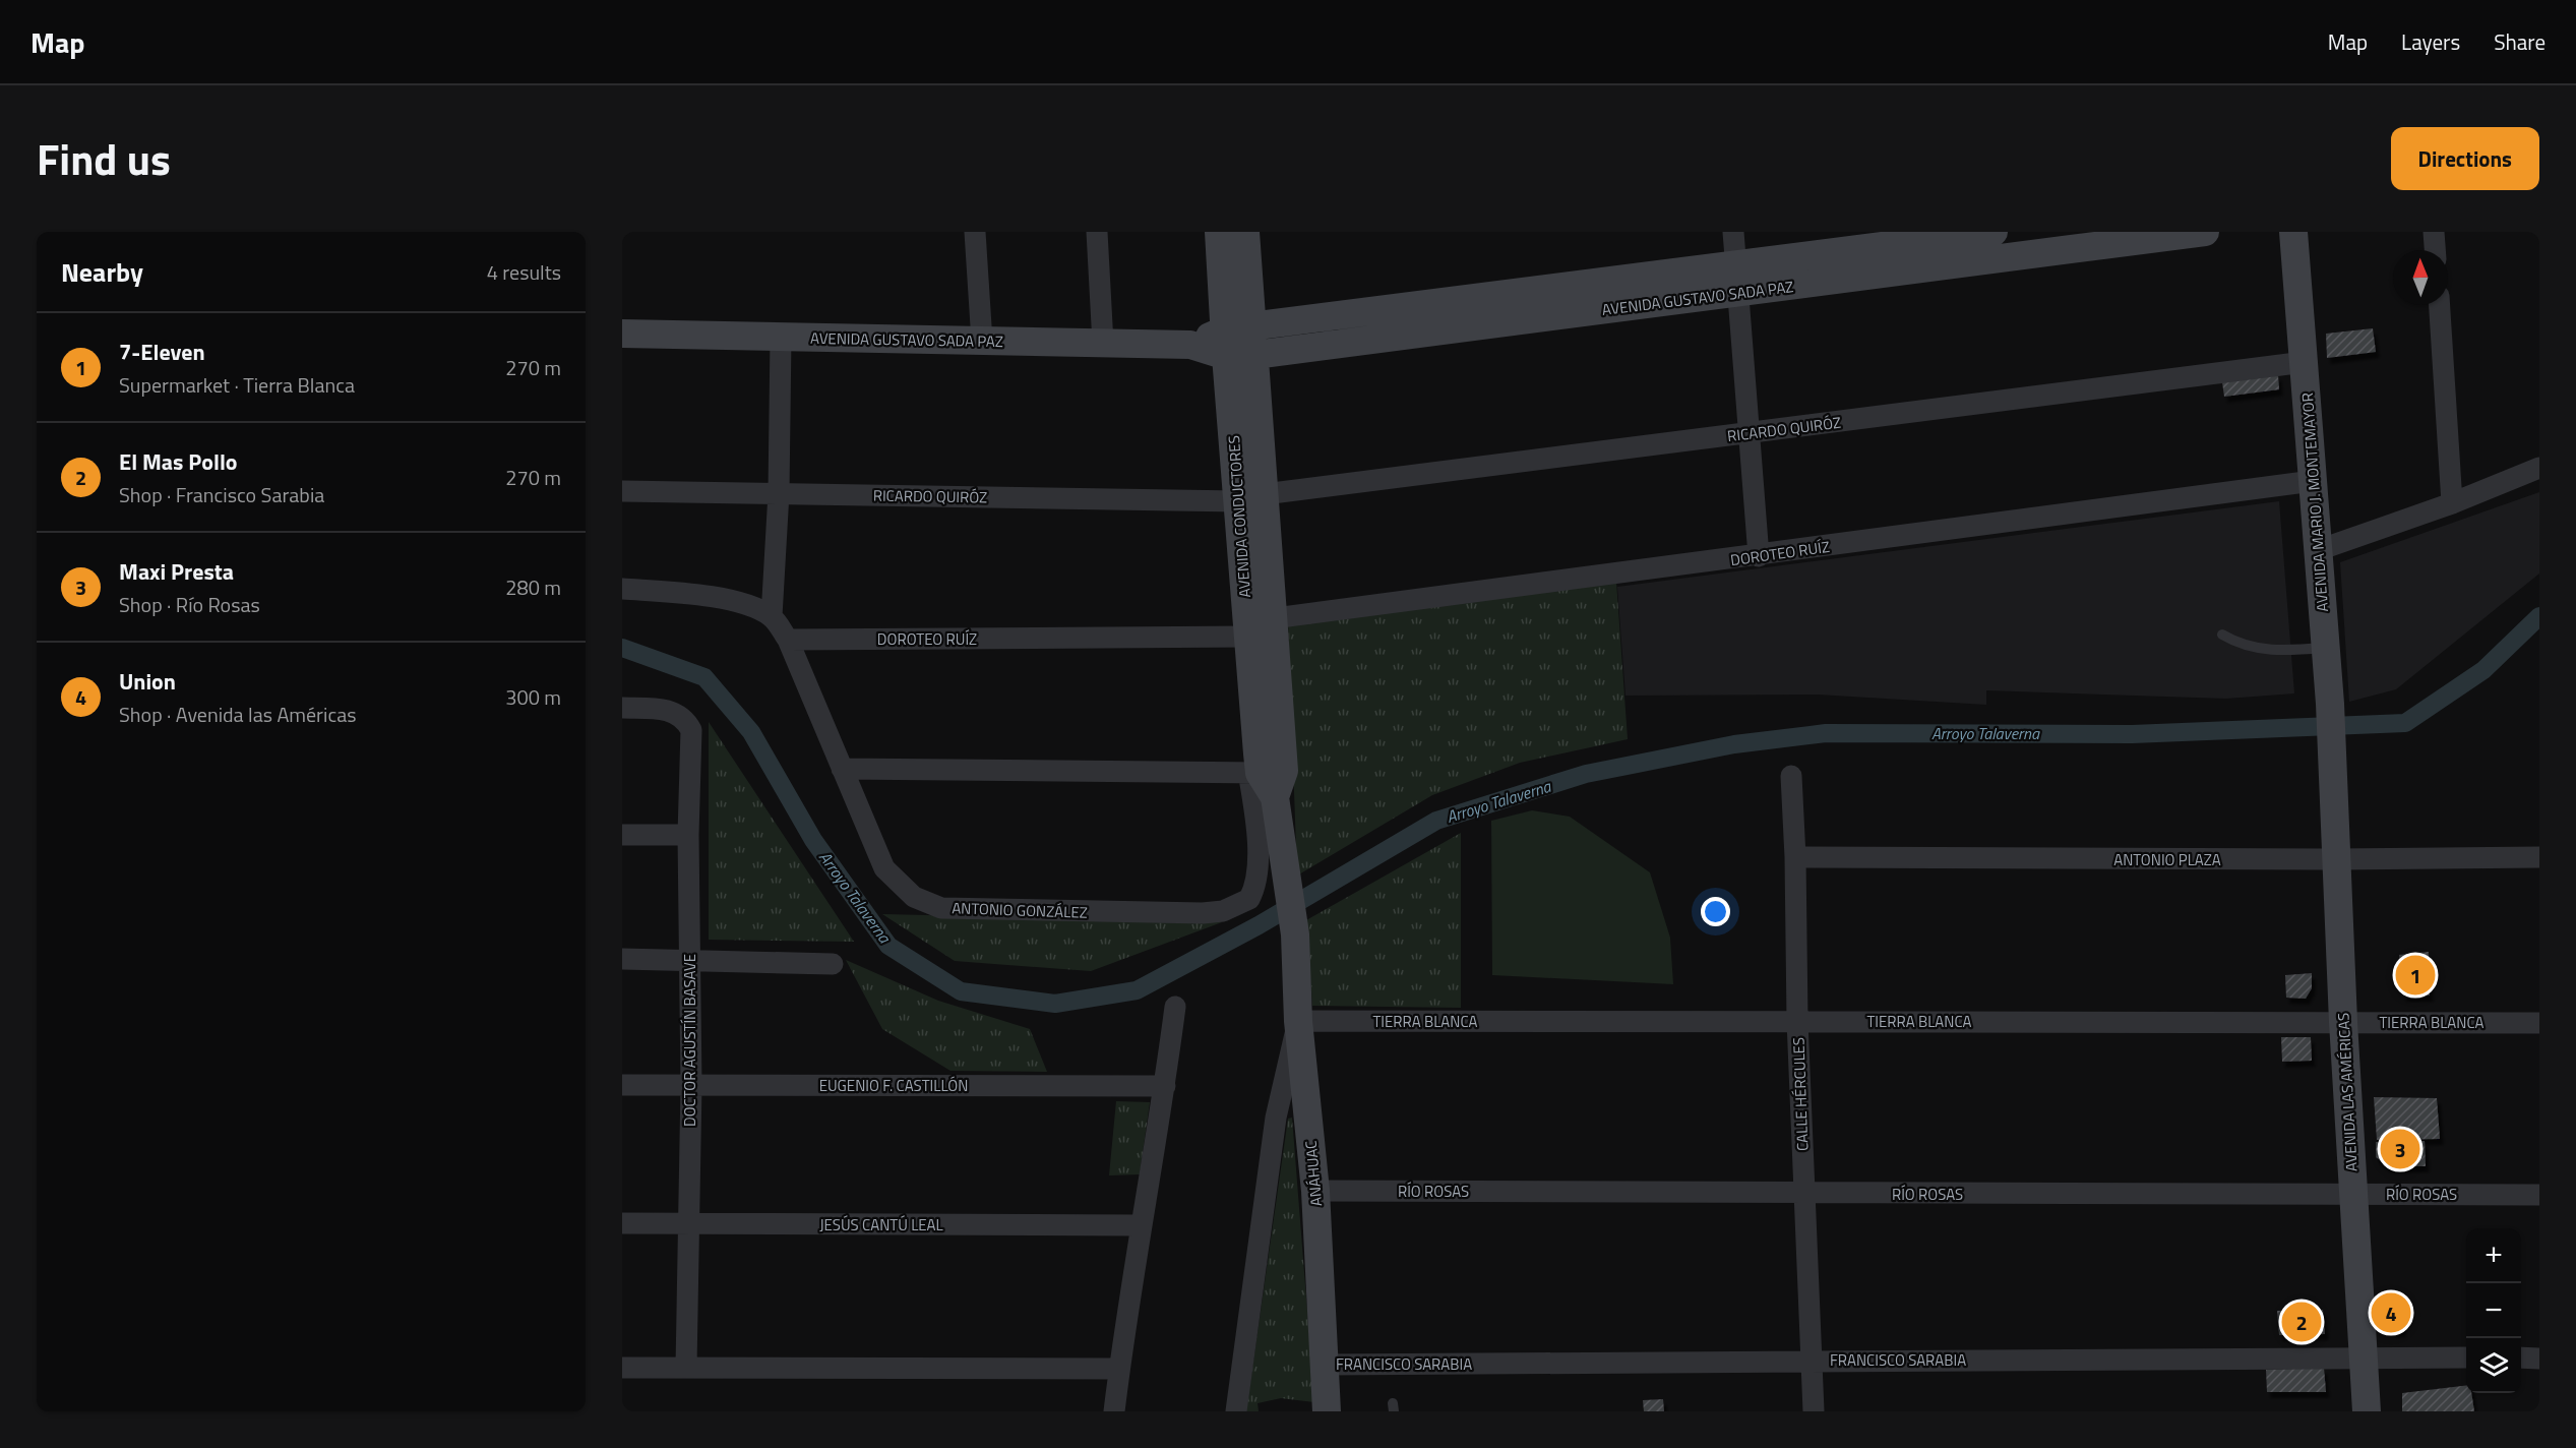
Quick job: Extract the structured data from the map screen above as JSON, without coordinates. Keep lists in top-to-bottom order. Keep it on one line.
{"streets":{"street":["AVENIDA GUSTAVO SADA PAZ","RICARDO QUIRÓZ","AVENIDA MARIO J. MONTEMAYOR","AVENIDA CONDUCTORES","DOROTEO RUÍZ","ANTONIO PLAZA","ANTONIO GONZÁLEZ","TIERRA BLANCA","DOCTOR AGUSTÍN BASAVE","EUGENIO F. CASTILLÓN","AVENIDA LAS AMÉRICAS","CALLE HÉRCULES","ANÁHUAC","RÍO ROSAS","JESÚS CANTÚ LEAL","FRANCISCO SARABIA"]},"crossings":[["AVENIDA GUSTAVO SADA PAZ","AVENIDA CONDUCTORES"],["RICARDO QUIRÓZ","AVENIDA MARIO J. MONTEMAYOR"],["RICARDO QUIRÓZ","AVENIDA CONDUCTORES"],["AVENIDA MARIO J. MONTEMAYOR","DOROTEO RUÍZ"],["AVENIDA MARIO J. MONTEMAYOR","AVENIDA LAS AMÉRICAS"],["AVENIDA CONDUCTORES","DOROTEO RUÍZ"],["AVENIDA CONDUCTORES","ANTONIO GONZÁLEZ"],["AVENIDA CONDUCTORES","ANÁHUAC"],["DOROTEO RUÍZ","ANTONIO GONZÁLEZ"],["ANTONIO PLAZA","AVENIDA LAS AMÉRICAS"],["ANTONIO PLAZA","CALLE HÉRCULES"],["TIERRA BLANCA","AVENIDA LAS AMÉRICAS"],["TIERRA BLANCA","CALLE HÉRCULES"],["TIERRA BLANCA","ANÁHUAC"],["DOCTOR AGUSTÍN BASAVE","EUGENIO F. CASTILLÓN"],["DOCTOR AGUSTÍN BASAVE","JESÚS CANTÚ LEAL"],["AVENIDA LAS AMÉRICAS","RÍO ROSAS"],["AVENIDA LAS AMÉRICAS","FRANCISCO SARABIA"],["CALLE HÉRCULES","RÍO ROSAS"],["CALLE HÉRCULES","FRANCISCO SARABIA"],["ANÁHUAC","RÍO ROSAS"],["ANÁHUAC","FRANCISCO SARABIA"]],"water":["Arroyo Talaverna"],"north":"top","page":{"header":"Map","nav":["Map","Layers","Share"],"title":"Find us","buttons":"Directions","heading":["Nearby","4 results"],"list":[{"mark":"1","name":"7-Eleven","note":"Supermarket · Tierra Blanca","value":"270 m"},{"mark":"2","name":"El Mas Pollo","note":"Shop · Francisco Sarabia","value":"270 m"},{"mark":"3","name":"Maxi Presta","note":"Shop · Río Rosas","value":"280 m"},{"mark":"4","name":"Union","note":"Shop · Avenida las Américas","value":"300 m"}],"pins":["1","3","4","2"],"map_buttons":["+","−"]}}
